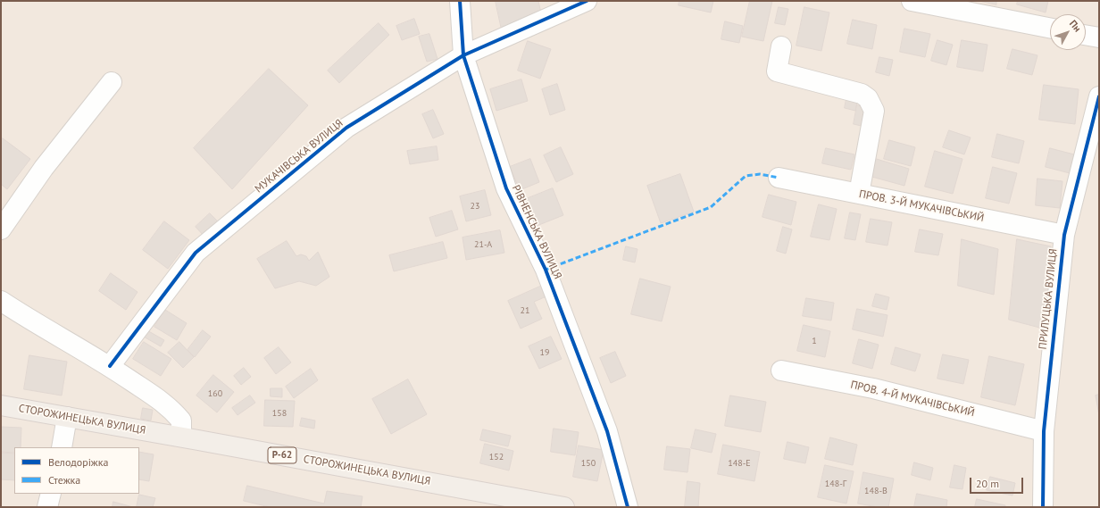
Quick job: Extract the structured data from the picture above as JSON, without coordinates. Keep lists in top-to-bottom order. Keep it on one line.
{"streets":{"main road":["СТОРОЖИНЕЦЬКА ВУЛИЦЯ","Р-62"],"street":["МУКАЧІВСЬКА ВУЛИЦЯ","ПРОВ. 3-Й МУКАЧІВСЬКИЙ","РІВНЕНСЬКА ВУЛИЦЯ","ПРИЛУЦЬКА ВУЛИЦЯ","ПРОВ. 4-Й МУКАЧІВСЬКИЙ"]},"crossings":[["МУКАЧІВСЬКА ВУЛИЦЯ","РІВНЕНСЬКА ВУЛИЦЯ"],["ПРОВ. 3-Й МУКАЧІВСЬКИЙ","ПРИЛУЦЬКА ВУЛИЦЯ"],["ПРИЛУЦЬКА ВУЛИЦЯ","ПРОВ. 4-Й МУКАЧІВСЬКИЙ"]],"house_numbers":["23","21-А","21","1","19","160","158","152","150","148-Е","148-Г","148-В"],"legend":["Велодоріжка","Стежка"],"scale_bar":"20 m","north":"top right"}
